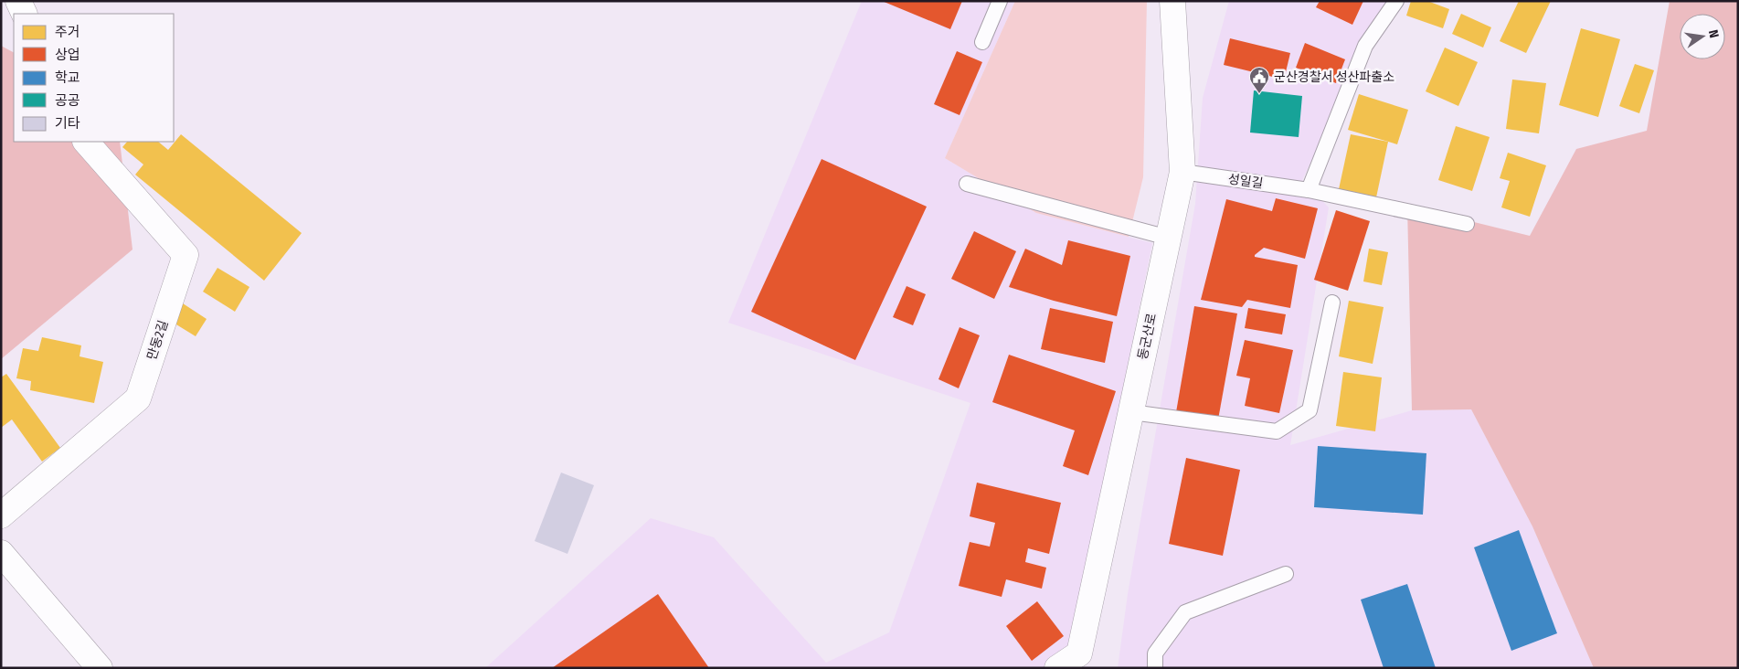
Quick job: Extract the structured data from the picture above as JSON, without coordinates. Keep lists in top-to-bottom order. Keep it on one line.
{"streets":{"main road":["동군산로","만동2길"],"lane":["성일길"]},"crossings":[["성일길","동군산로"]],"places":{"public building":["군산경찰서 성산파출소"]},"legend":["주거","상업","학교","공공","기타"],"north":"right"}
